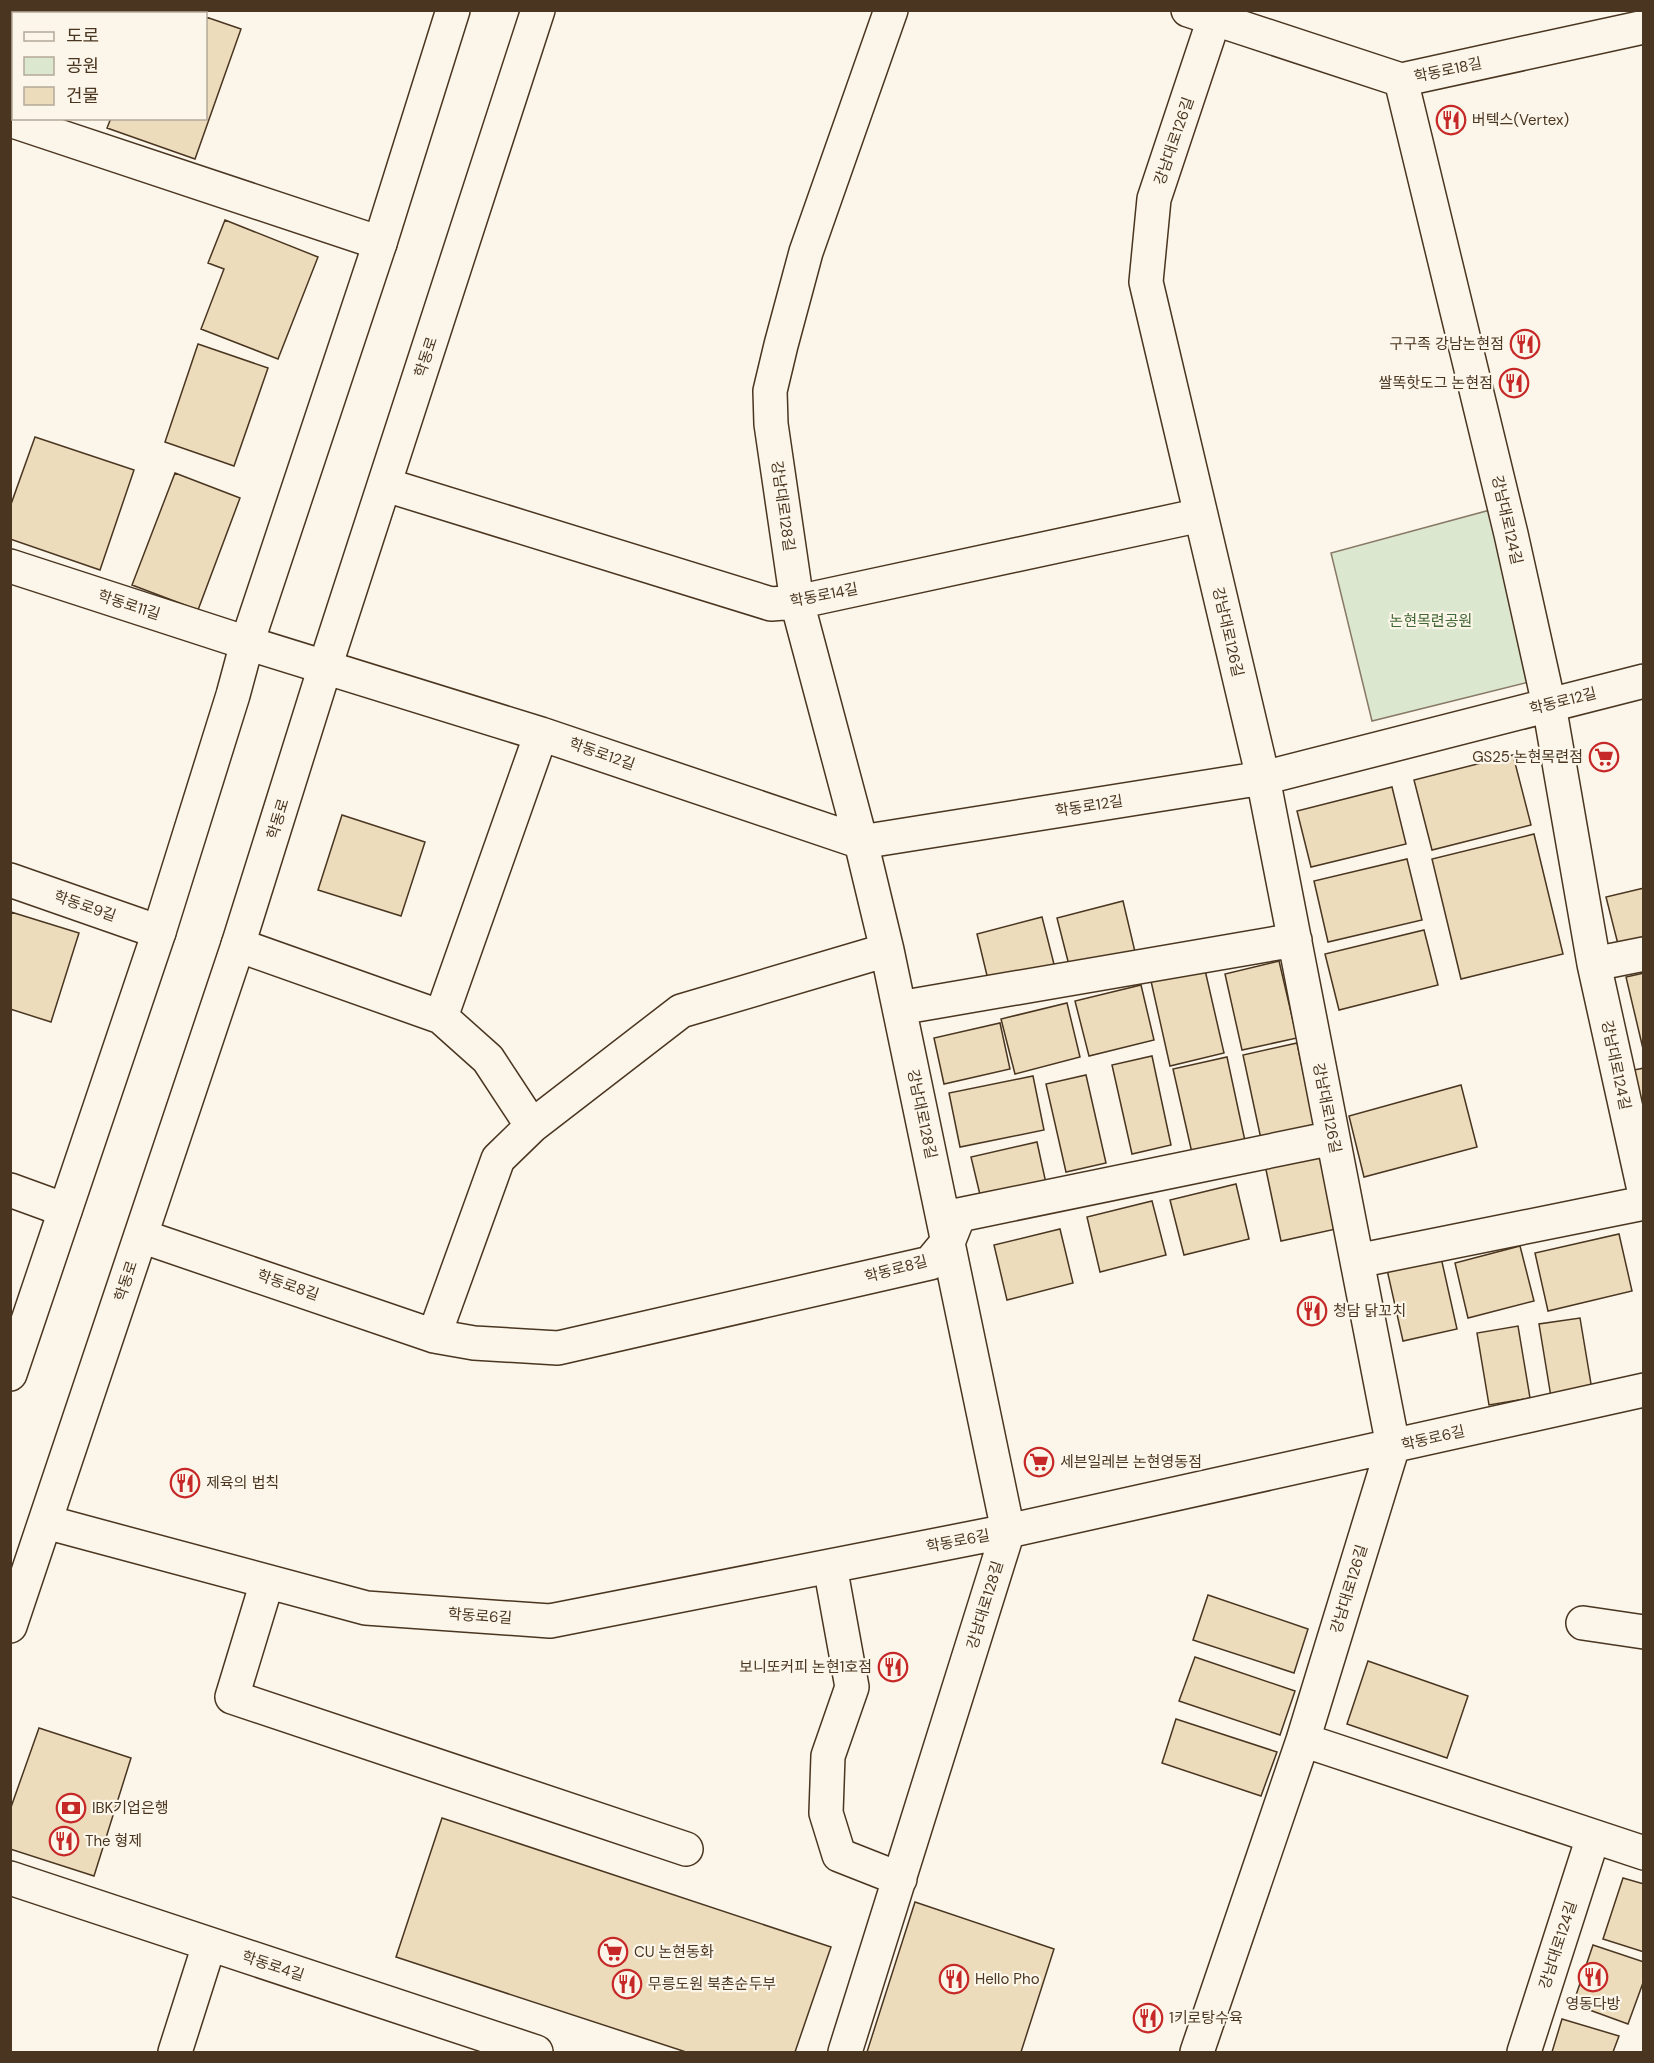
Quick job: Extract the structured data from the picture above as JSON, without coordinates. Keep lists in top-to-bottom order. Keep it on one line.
{"streets":{"street":["학동로18길","강남대로126길","학동로","강남대로128길","강남대로124길","학동로14길","학동로11길","학동로12길","학동로9길","학동로8길","학동로6길","학동로4길"]},"crossings":[["학동로18길","강남대로126길"],["학동로18길","강남대로124길"],["강남대로126길","학동로14길"],["강남대로126길","학동로12길"],["강남대로126길","학동로8길"],["강남대로126길","학동로6길"],["학동로","학동로14길"],["학동로","학동로12길"],["학동로","학동로8길"],["학동로","학동로6길"],["강남대로128길","학동로14길"],["강남대로128길","학동로12길"],["강남대로128길","학동로8길"],["강남대로128길","학동로6길"],["강남대로124길","학동로12길"],["학동로11길","학동로12길"]],"parks":["논현목련공원"],"places":{"restaurant":["버텍스(Vertex)","구구족 강남논현점","쌀똑핫도그 논현점","청담 닭꼬치","제육의 법칙","보니또커피 논현1호점","The 형제","영동다방","Hello Pho","무릉도원 북촌순두부","1키로탕수육"],"supermarket":["GS25 논현목련점","세븐일레븐 논현영동점","CU 논현동화"],"bank":["IBK기업은행"]},"legend":["도로","공원","건물"]}
